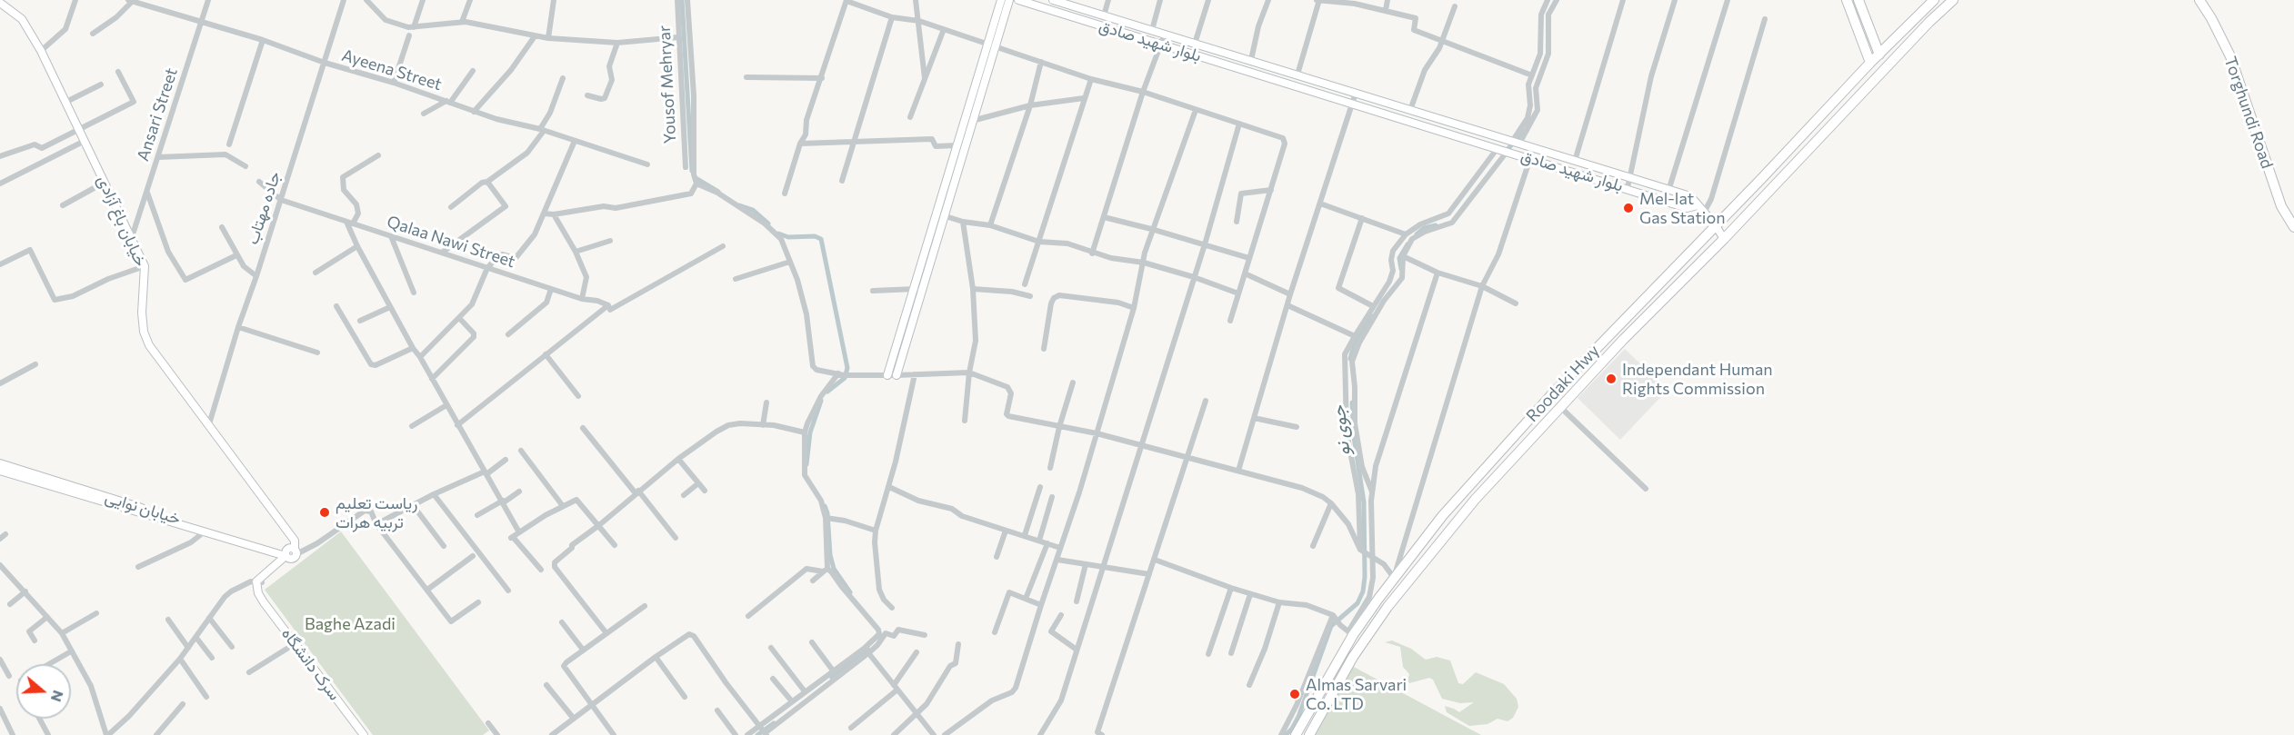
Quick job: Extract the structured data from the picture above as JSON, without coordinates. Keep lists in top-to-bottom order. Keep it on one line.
{"streets":{"highway":["Torghundi Road","Roodaki Hwy"],"street":["بلوار شهید صادق","Ayeena Street","Yousof Mehryar","Ansari Street","جاده مهتاب","خیابان باغ آزادی","Qalaa Nawi Street","خیابان نوایی","سرک دانشگاه"]},"crossings":[["Ayeena Street","Ansari Street"],["Ayeena Street","جاده مهتاب"],["Ansari Street","خیابان باغ آزادی"],["جاده مهتاب","خیابان باغ آزادی"],["جاده مهتاب","Qalaa Nawi Street"],["خیابان باغ آزادی","خیابان نوایی"]],"water":["جوی نو"],"parks":["Baghe Azadi"],"places":["Mel-lat Gas Station","Independant Human Rights Commission","ریاست تعلیم تربیه هرات","Almas Sarvari Co. LTD"],"north":"right"}
